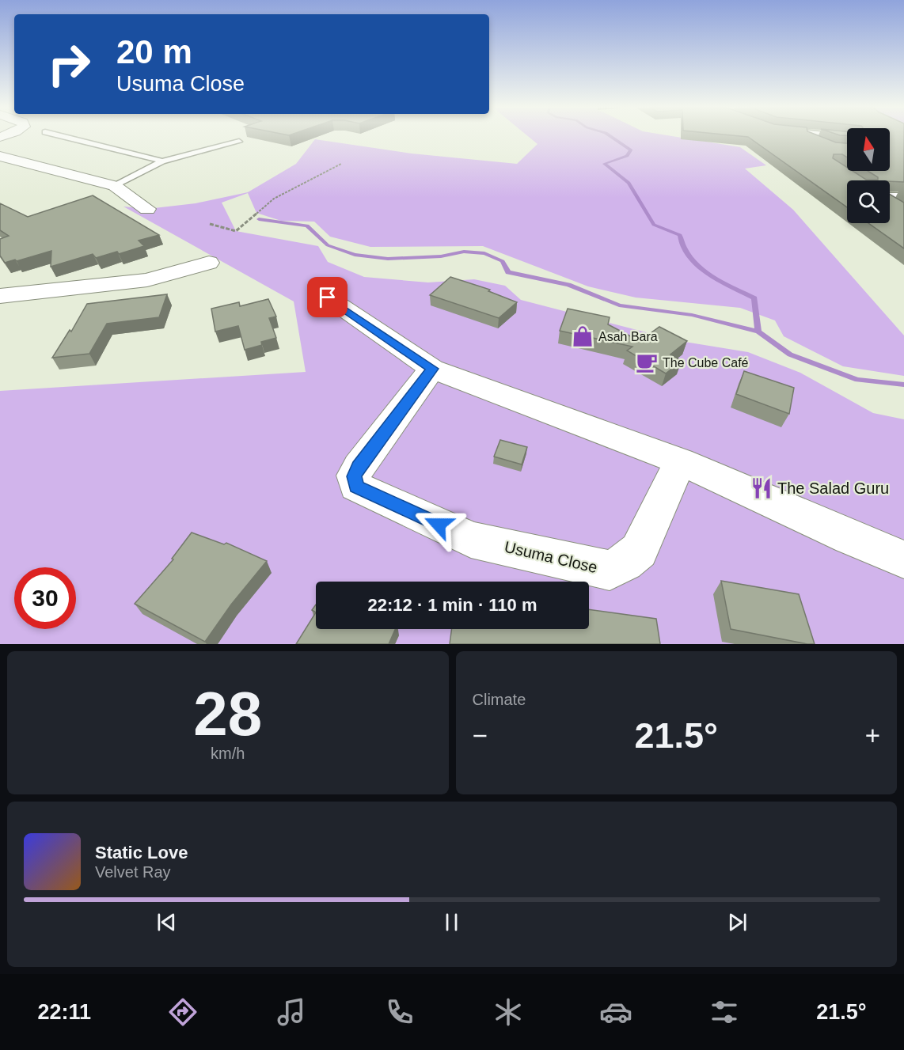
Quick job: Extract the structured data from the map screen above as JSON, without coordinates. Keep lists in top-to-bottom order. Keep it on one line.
{"streets":{"street":["Usuma Close"]},"places":{"shop":["Asah Bara"],"cafe":["The Cube Café"],"restaurant":["The Salad Guru"]},"north":"top","page":{"turn":["20 m","Usuma Close"],"limit":"30","trip":"22:12 · 1 min · 110 m","tile":[["28","km/h"],"Climate"],"heat":["−","21.5°","+"],"song":["Static Love","Velvet Ray"],"tabs":["22:11","21.5°"]}}
